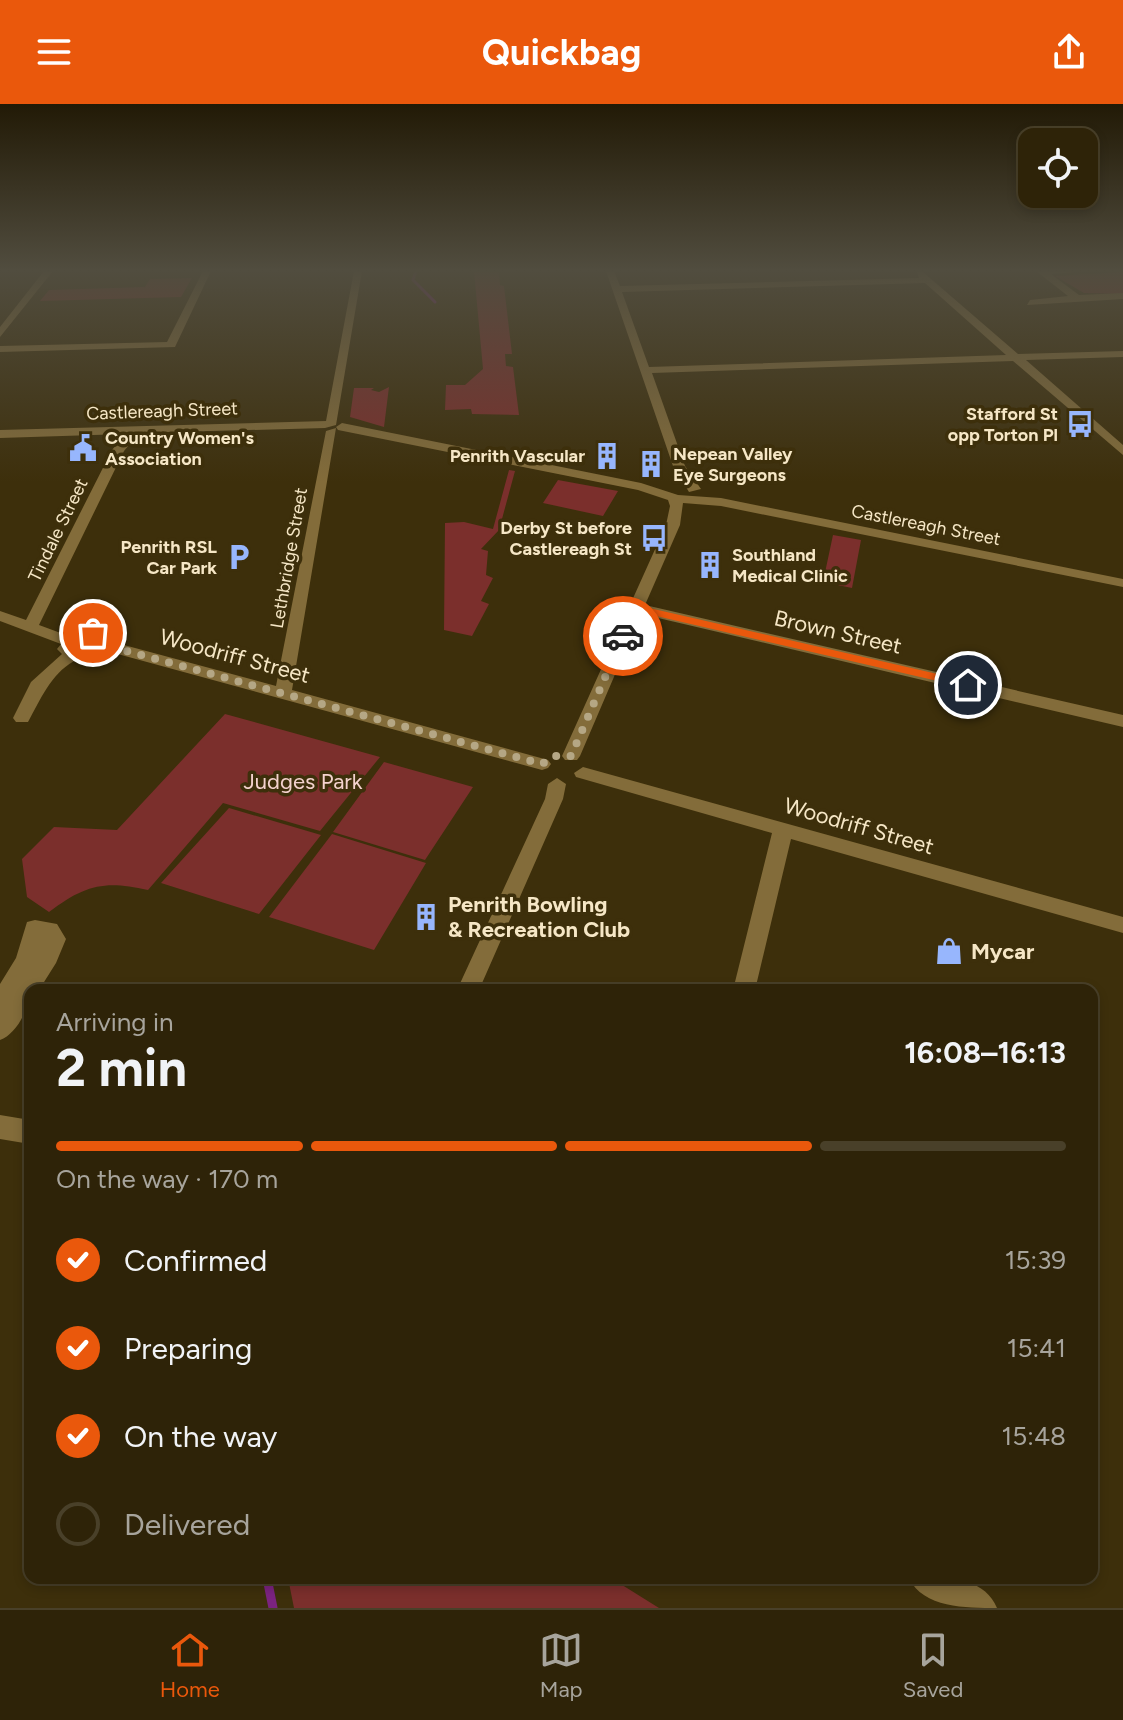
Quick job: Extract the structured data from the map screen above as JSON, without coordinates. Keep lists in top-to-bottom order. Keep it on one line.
{"streets":{"street":["Castlereagh Street","Tindale Street","Lethbridge Street","Brown Street","Woodriff Street"]},"crossings":[["Castlereagh Street","Tindale Street"],["Castlereagh Street","Lethbridge Street"],["Lethbridge Street","Woodriff Street"]],"parks":["Judges Park"],"places":{"bus stop":["Stafford St opp Torton Pl","Derby St before Castlereagh St"],"public building":["Country Women's Association"],"building":["Penrith Vascular","Nepean Valley Eye Surgeons","Southland Medical Clinic","Penrith Bowling & Recreation Club"],"parking":["Penrith RSL Car Park"],"shop":["Mycar"]},"page":{"header":"Quickbag","heading":["2 min","Arriving in","16:08–16:13"],"bar":"On the way · 170 m","list":[["Confirmed","15:39"],["Preparing","15:41"],["On the way","15:48"],"Delivered"],"tabs":["Home","Map","Saved"]}}
